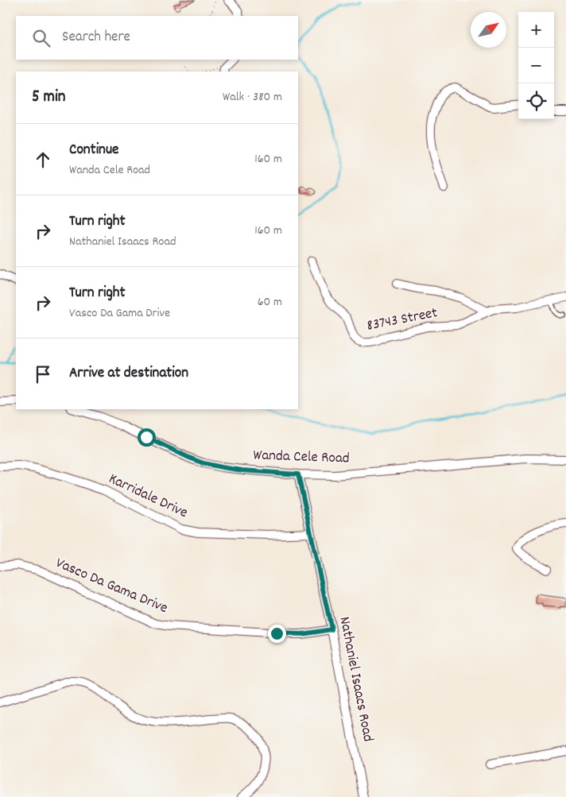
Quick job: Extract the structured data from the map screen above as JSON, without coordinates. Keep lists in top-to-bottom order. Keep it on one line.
{"streets":{"street":["83743 Street","Wanda Cele Road","Karridale Drive","Vasco Da Gama Drive","Nathaniel Isaacs Road"]},"crossings":[["Wanda Cele Road","Nathaniel Isaacs Road"],["Karridale Drive","Nathaniel Isaacs Road"],["Vasco Da Gama Drive","Nathaniel Isaacs Road"]],"north":"top right","page":{"map_buttons":["+","−"],"search":"Search here","heading":["5 min","Walk · 380 m"],"list":[["Continue","Wanda Cele Road","160 m"],["Turn right","Nathaniel Isaacs Road","160 m"],["Turn right","Vasco Da Gama Drive","60 m"],"Arrive at destination"]}}
